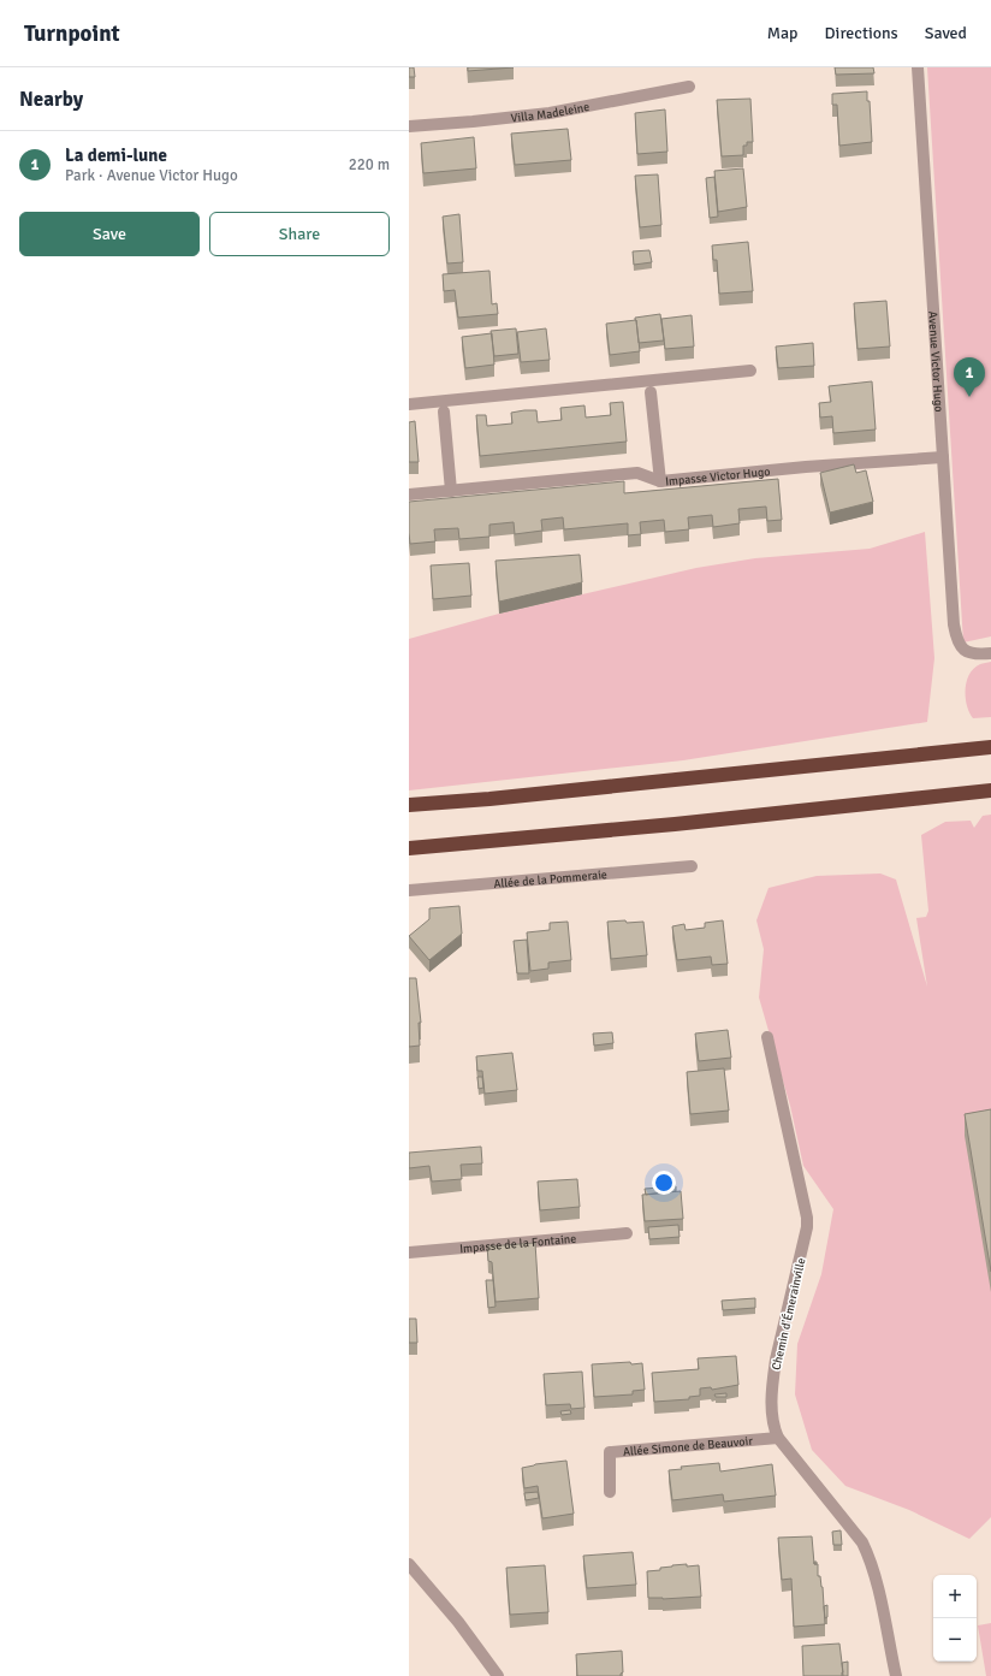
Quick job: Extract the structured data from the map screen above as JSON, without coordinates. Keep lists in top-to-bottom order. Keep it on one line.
{"streets":{"street":["Villa Madeleine","Avenue Victor Hugo","Impasse Victor Hugo","Allée de la Pommeraie","Impasse de la Fontaine","Chemin d'Émerainville","Allée Simone de Beauvoir"]},"crossings":[["Avenue Victor Hugo","Impasse Victor Hugo"],["Chemin d'Émerainville","Allée Simone de Beauvoir"]],"page":{"header":"Turnpoint","nav":["Map","Directions","Saved"],"heading":"Nearby","list":[{"mark":"1","name":"La demi-lune","note":"Park · Avenue Victor Hugo","value":"220 m"}],"buttons":["Save","Share"],"pins":"1","map_buttons":["+","−"]}}
